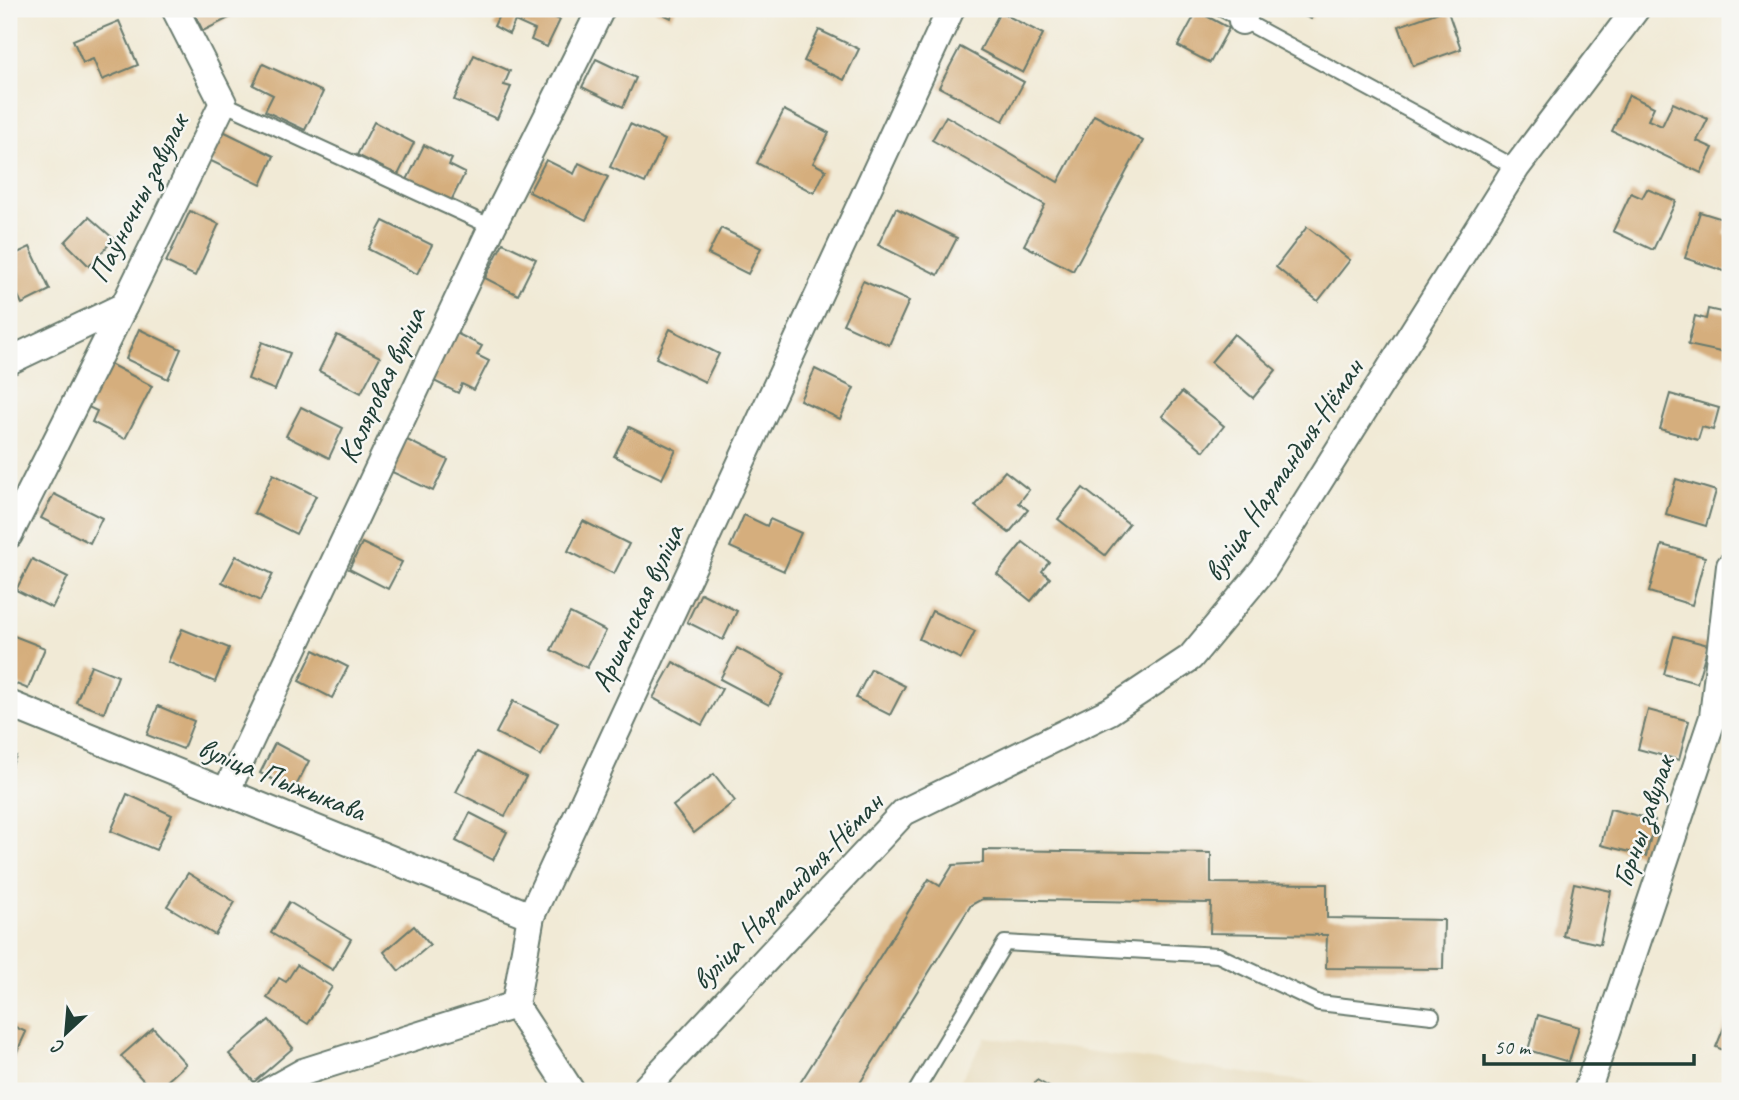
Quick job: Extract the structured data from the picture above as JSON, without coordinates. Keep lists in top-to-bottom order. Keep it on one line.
{"streets":{"street":["Паўночны завулак","Каляровая вуліца","вуліца Нармандыя-Нёман","Аршанская вуліца","вуліца Пыжыкава","Горны завулак"]},"crossings":[["Каляровая вуліца","вуліца Пыжыкава"],["Аршанская вуліца","вуліца Пыжыкава"]],"scale_bar":"50 m","north":"bottom left"}
